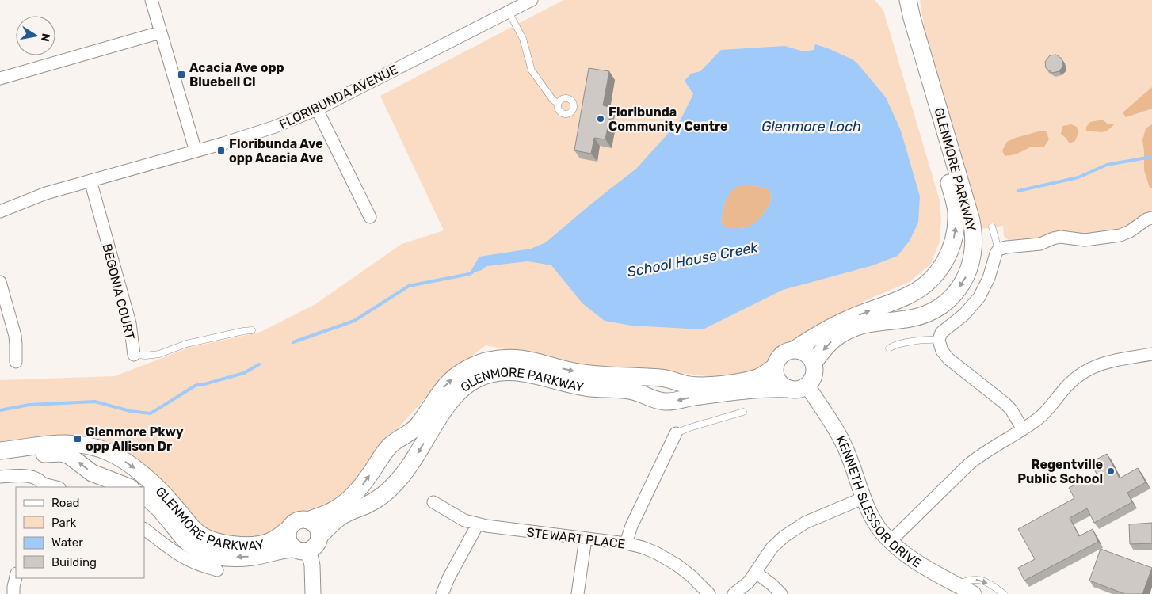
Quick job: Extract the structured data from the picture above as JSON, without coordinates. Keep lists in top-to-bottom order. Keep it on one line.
{"streets":{"main road":["GLENMORE PARKWAY"],"street":["FLORIBUNDA AVENUE","BEGONIA COURT","KENNETH SLESSOR DRIVE","STEWART PLACE"]},"crossings":[["FLORIBUNDA AVENUE","BEGONIA COURT"],["GLENMORE PARKWAY","KENNETH SLESSOR DRIVE"]],"water":["Glenmore Loch","School House Creek"],"places":{"transit":["Acacia Ave opp Bluebell Cl","Floribunda Ave opp Acacia Ave","Glenmore Pkwy opp Allison Dr"],"other":["Floribunda Community Centre","Regentville Public School"]},"legend":["Road","Park","Water","Building"],"north":"right"}
